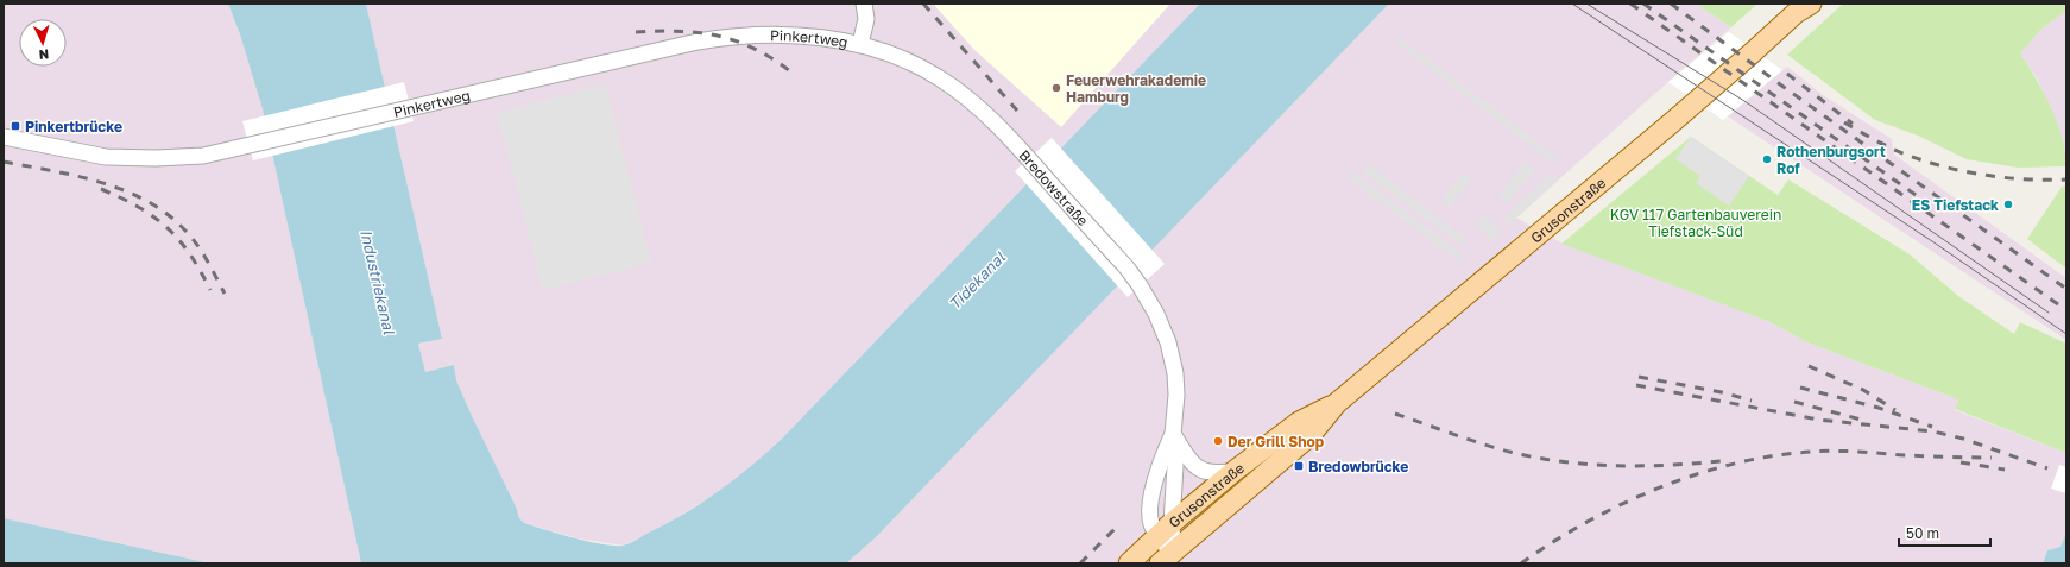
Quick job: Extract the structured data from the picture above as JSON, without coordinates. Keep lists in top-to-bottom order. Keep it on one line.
{"streets":{"main road":["Grusonstraße"],"street":["Pinkertweg","Bredowstraße"]},"crossings":[["Pinkertweg","Bredowstraße"],["Bredowstraße","Grusonstraße"]],"water":["Tidekanal","Industriekanal"],"parks":["KGV 117 Gartenbauverein Tiefstack-Süd"],"places":{"other":["Feuerwehrakademie Hamburg","Rothenburgsort Rof","ES Tiefstack","Der Grill Shop"],"transit":["Pinkertbrücke","Bredowbrücke"]},"scale_bar":"50 m","north":"bottom"}
